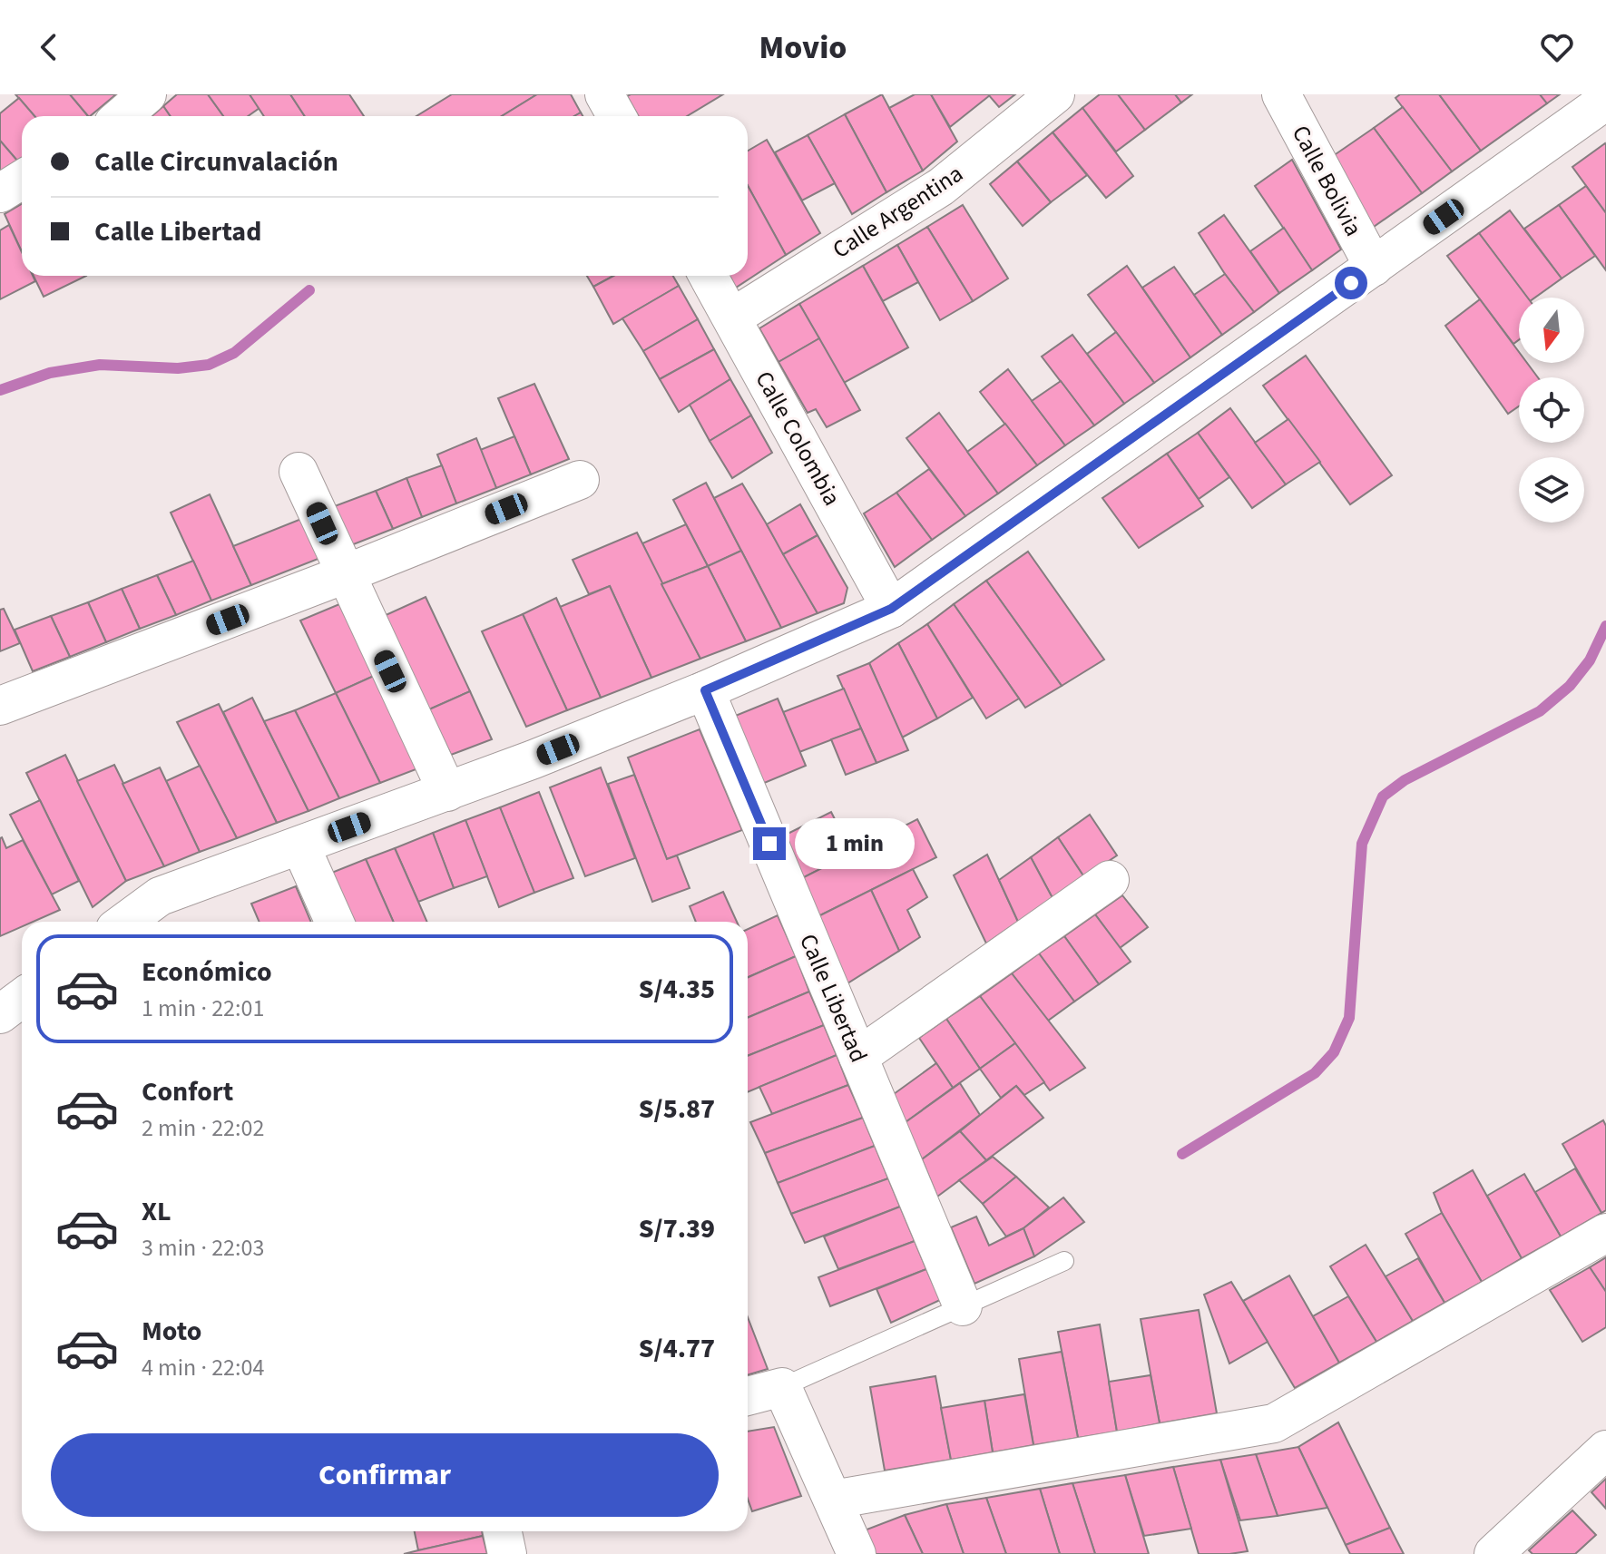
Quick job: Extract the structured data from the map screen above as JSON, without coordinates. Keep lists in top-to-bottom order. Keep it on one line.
{"streets":{"street":["Calle Bolivia","Calle Argentina","Calle Colombia","Calle Libertad"]},"crossings":[["Calle Argentina","Calle Colombia"]],"north":"bottom","page":{"header":"Movio","banner":["Calle Circunvalación","Calle Libertad"],"bubble":"1 min","list":[{"name":"Económico","note":"1 min · 22:01","value":"S/4.35"},{"name":"Confort","note":"2 min · 22:02","value":"S/5.87"},{"name":"XL","note":"3 min · 22:03","value":"S/7.39"},{"name":"Moto","note":"4 min · 22:04","value":"S/4.77"}],"buttons":"Confirmar"}}
